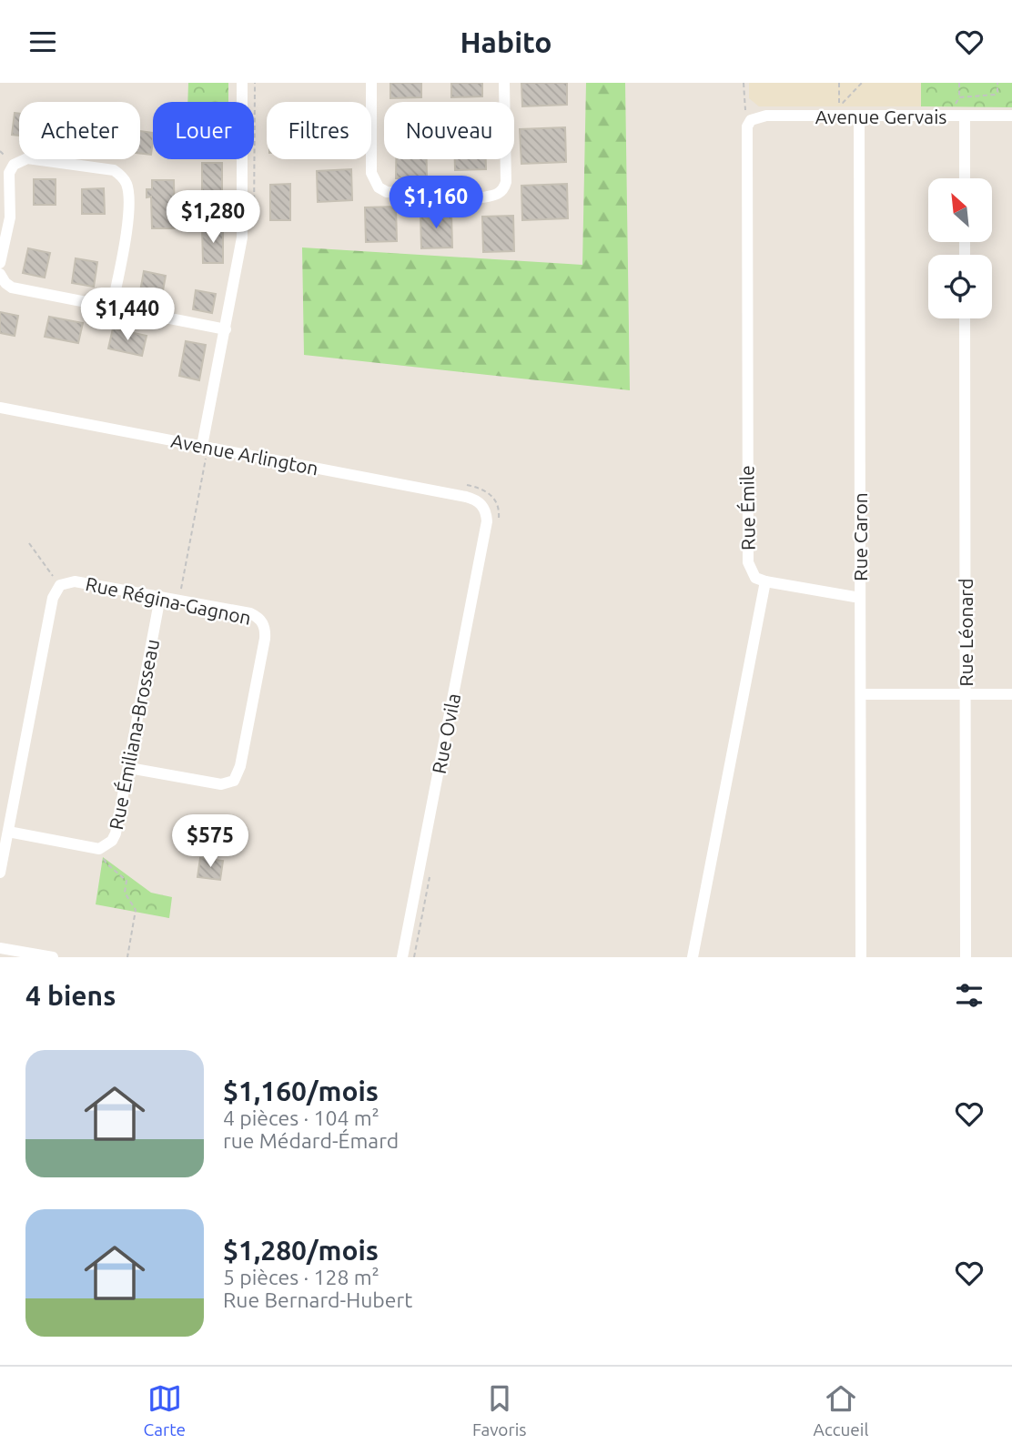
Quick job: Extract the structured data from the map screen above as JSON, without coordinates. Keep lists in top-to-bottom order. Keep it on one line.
{"streets":{"street":["Avenue Gervais","Avenue Arlington","Rue Émile","Rue Caron","Rue Régina-Gagnon","Rue Léonard","Rue Ovila","Rue Émiliana-Brosseau"]},"crossings":[["Avenue Gervais","Rue Émile"],["Avenue Gervais","Rue Caron"],["Avenue Arlington","Rue Ovila"],["Rue Régina-Gagnon","Rue Émiliana-Brosseau"]],"north":"top left","page":{"header":"Habito","chip":["Acheter","Louer","Filtres","Nouveau"],"price":["$1,160","$1,280","$1,440","$575"],"heading":"4 biens","list":[{"name":"$1,160/mois","note":"4 pièces · 104 m² · rue Médard-Émard"},{"name":"$1,280/mois","note":"5 pièces · 128 m² · Rue Bernard-Hubert"}],"tabs":["Carte","Favoris","Accueil"]}}
